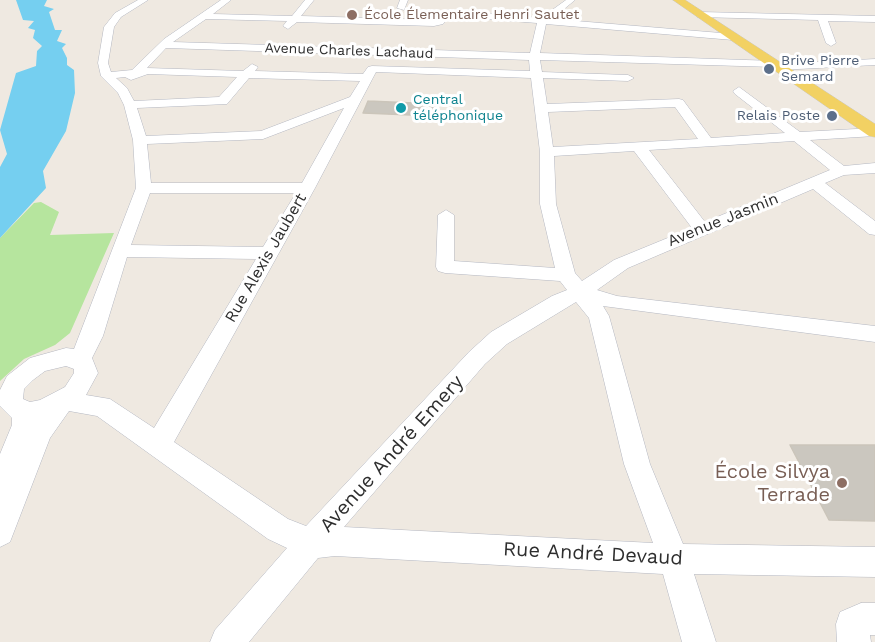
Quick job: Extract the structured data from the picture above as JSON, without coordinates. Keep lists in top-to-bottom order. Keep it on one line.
{"streets":{"street":["Avenue Charles Lachaud","Avenue Jasmin","Rue Alexis Jaubert","Avenue André Emery","Rue André Devaud"]},"crossings":[["Avenue Jasmin","Avenue André Emery"],["Avenue André Emery","Rue André Devaud"]],"places":["École Élementaire Henri Sautet","Brive Pierre Semard","Central téléphonique","Relais Poste","École Silvya Terrade"]}
